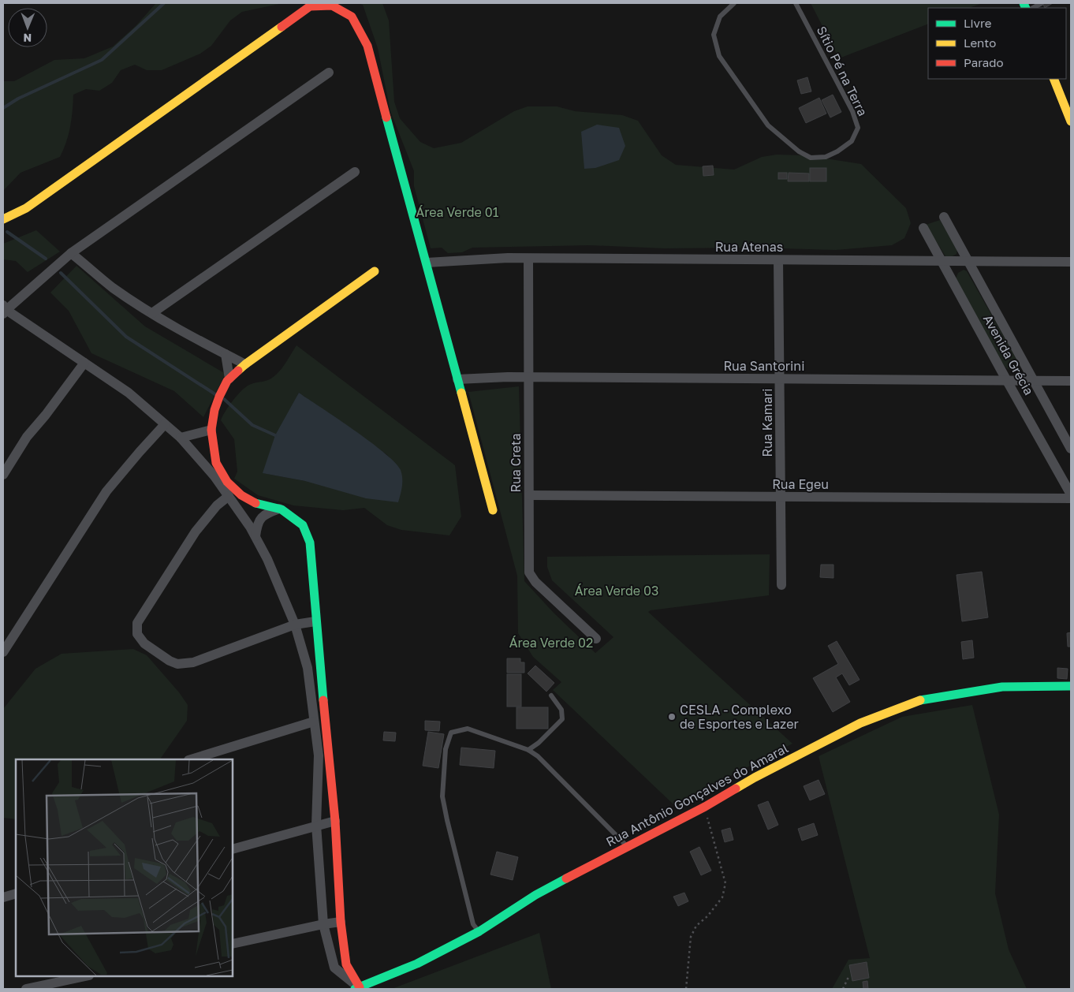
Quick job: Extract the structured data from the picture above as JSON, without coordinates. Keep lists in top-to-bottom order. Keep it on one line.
{"streets":{"street":["Rua Atenas","Avenida Grécia","Rua Santorini","Rua Kamari","Rua Creta","Rua Egeu","Rua Antônio Gonçalves do Amaral"],"lane":["Sítio Pé na Terra"]},"crossings":[["Rua Atenas","Avenida Grécia"],["Rua Atenas","Rua Kamari"],["Rua Atenas","Rua Creta"],["Avenida Grécia","Rua Santorini"],["Rua Santorini","Rua Kamari"],["Rua Santorini","Rua Creta"],["Rua Kamari","Rua Egeu"],["Rua Creta","Rua Egeu"]],"parks":["Área Verde 01","Área Verde 03","Área Verde 02"],"places":["CESLA - Complexo de Esportes e Lazer"],"legend":["Livre","Lento","Parado"],"north":"bottom"}
